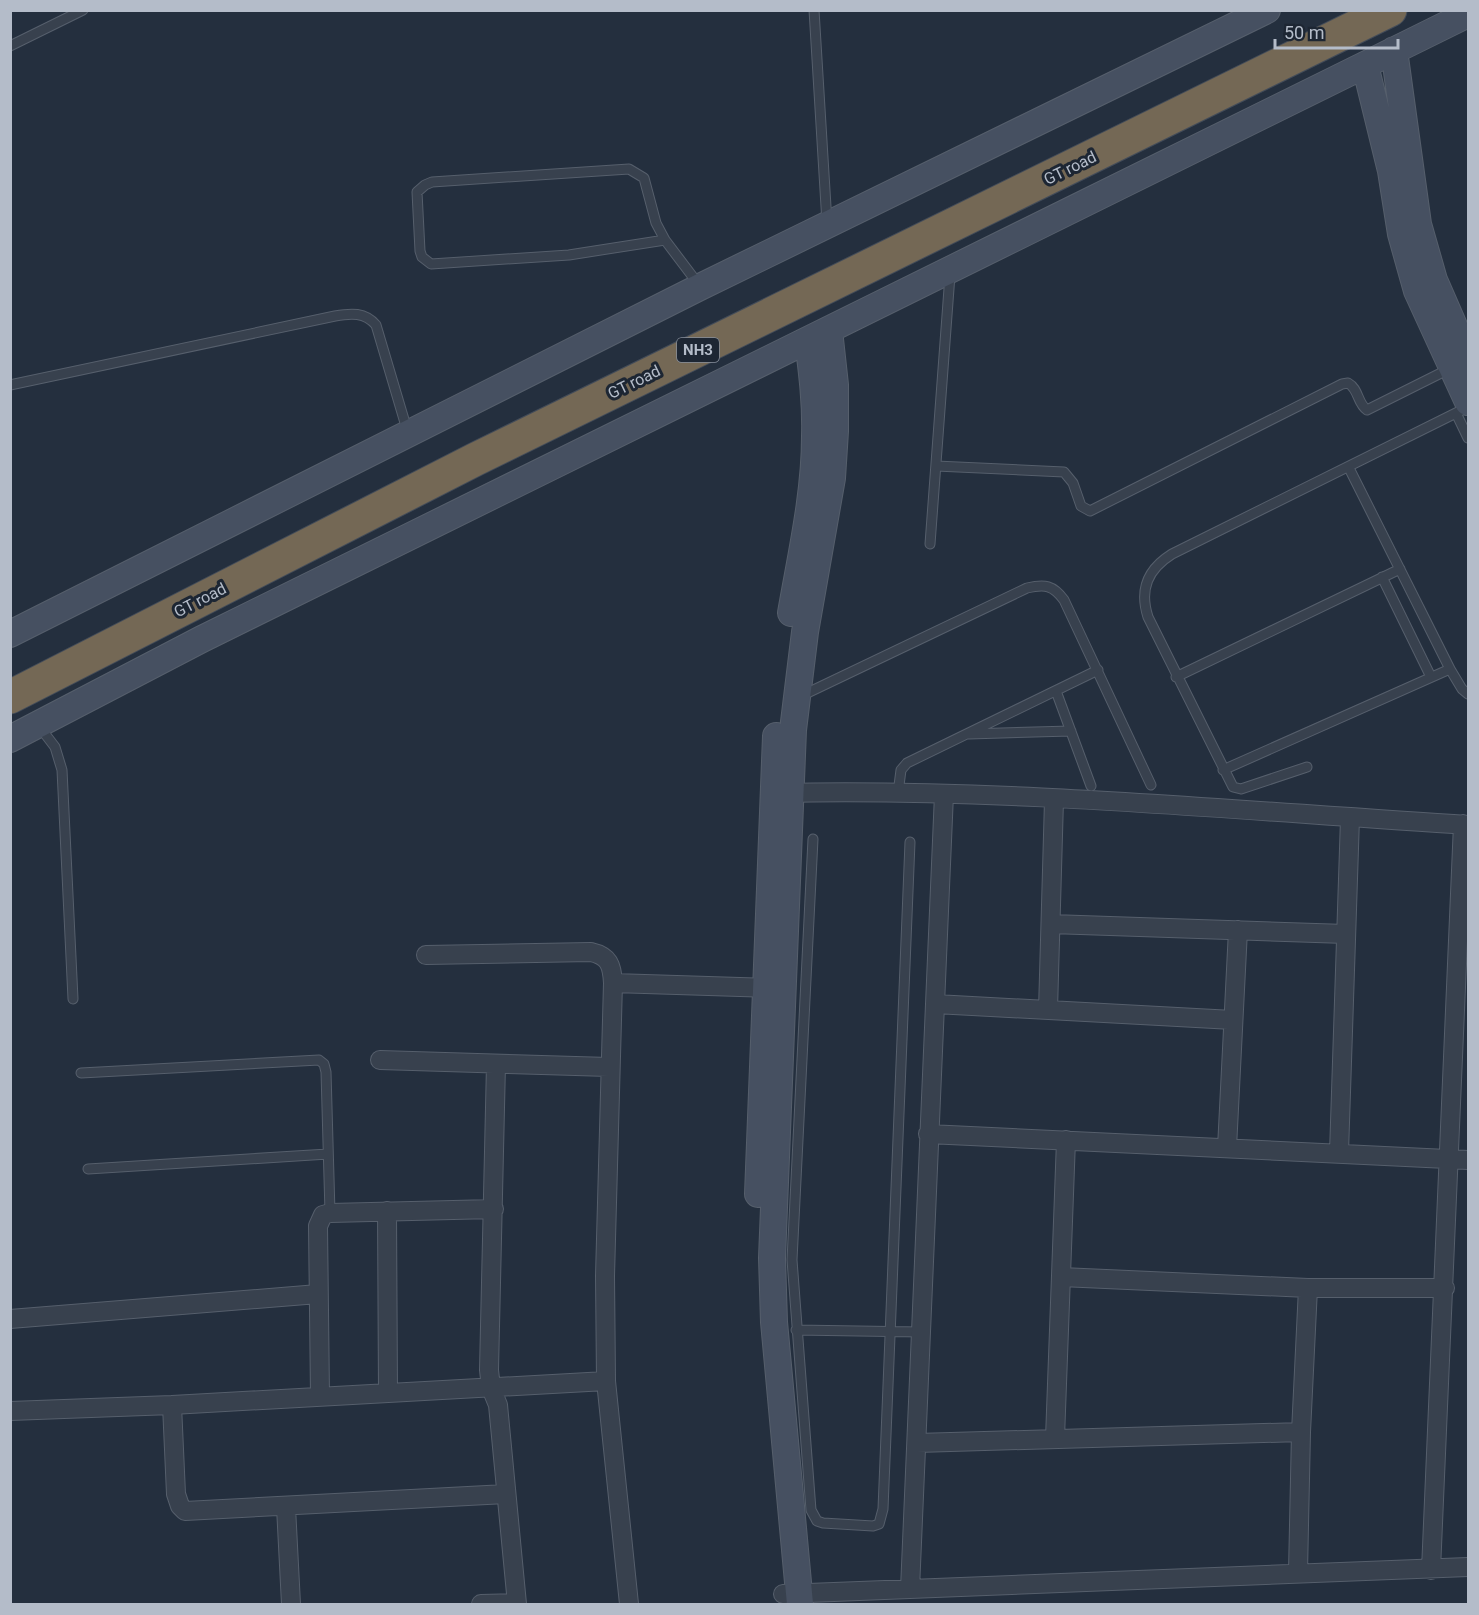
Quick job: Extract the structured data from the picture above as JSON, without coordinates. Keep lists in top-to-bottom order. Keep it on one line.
{"streets":{"highway":["GT road","NH3"]},"scale_bar":"50 m"}
